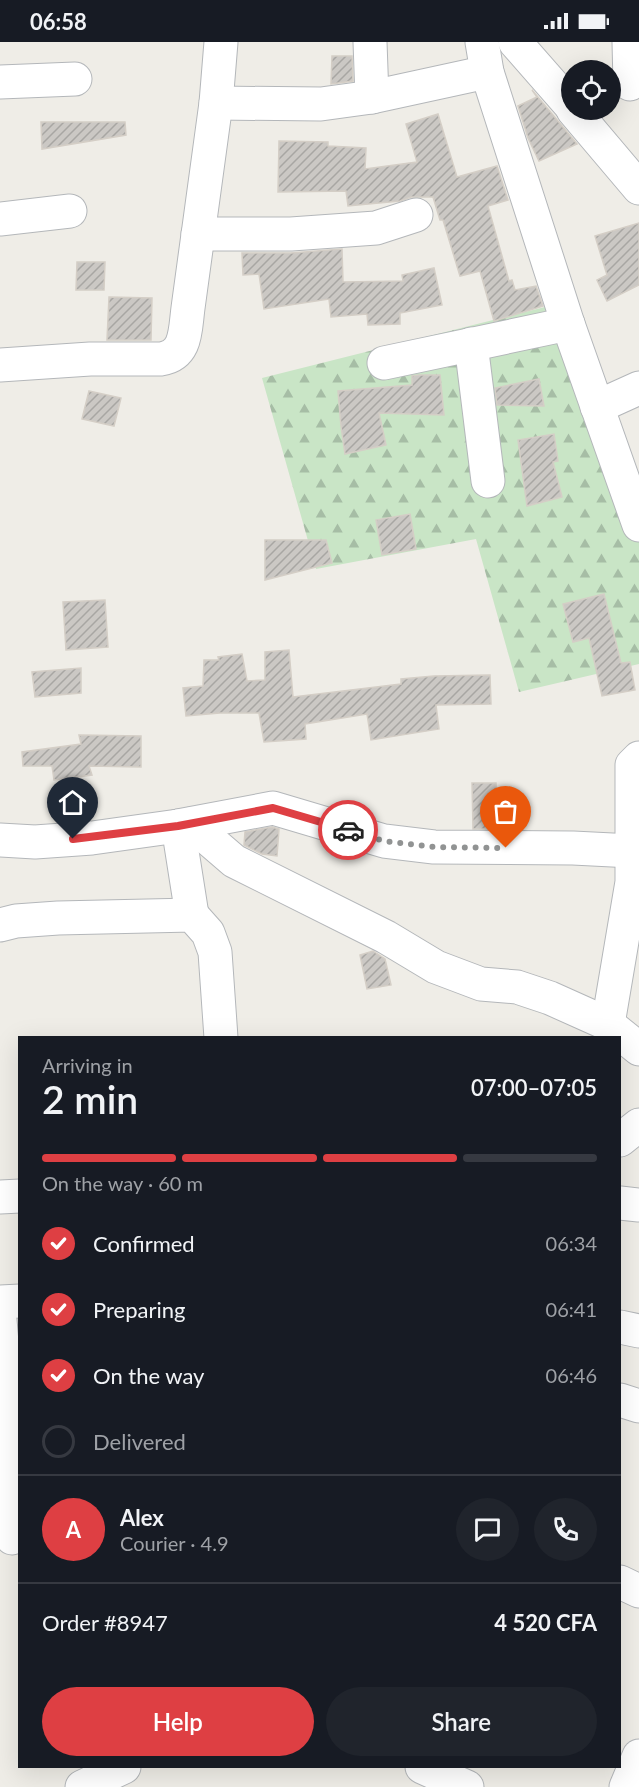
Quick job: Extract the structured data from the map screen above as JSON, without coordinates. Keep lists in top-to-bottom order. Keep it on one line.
{"page":{"status":"06:58","heading":["2 min","Arriving in","07:00–07:05"],"panel":["Alex","Courier · 4.9","Order #8947","4 520 CFA"],"bar":"On the way · 60 m","list":[["Confirmed","06:34"],["Preparing","06:41"],["On the way","06:46"],"Delivered"],"round":"A","buttons":["Help","Share"]}}
